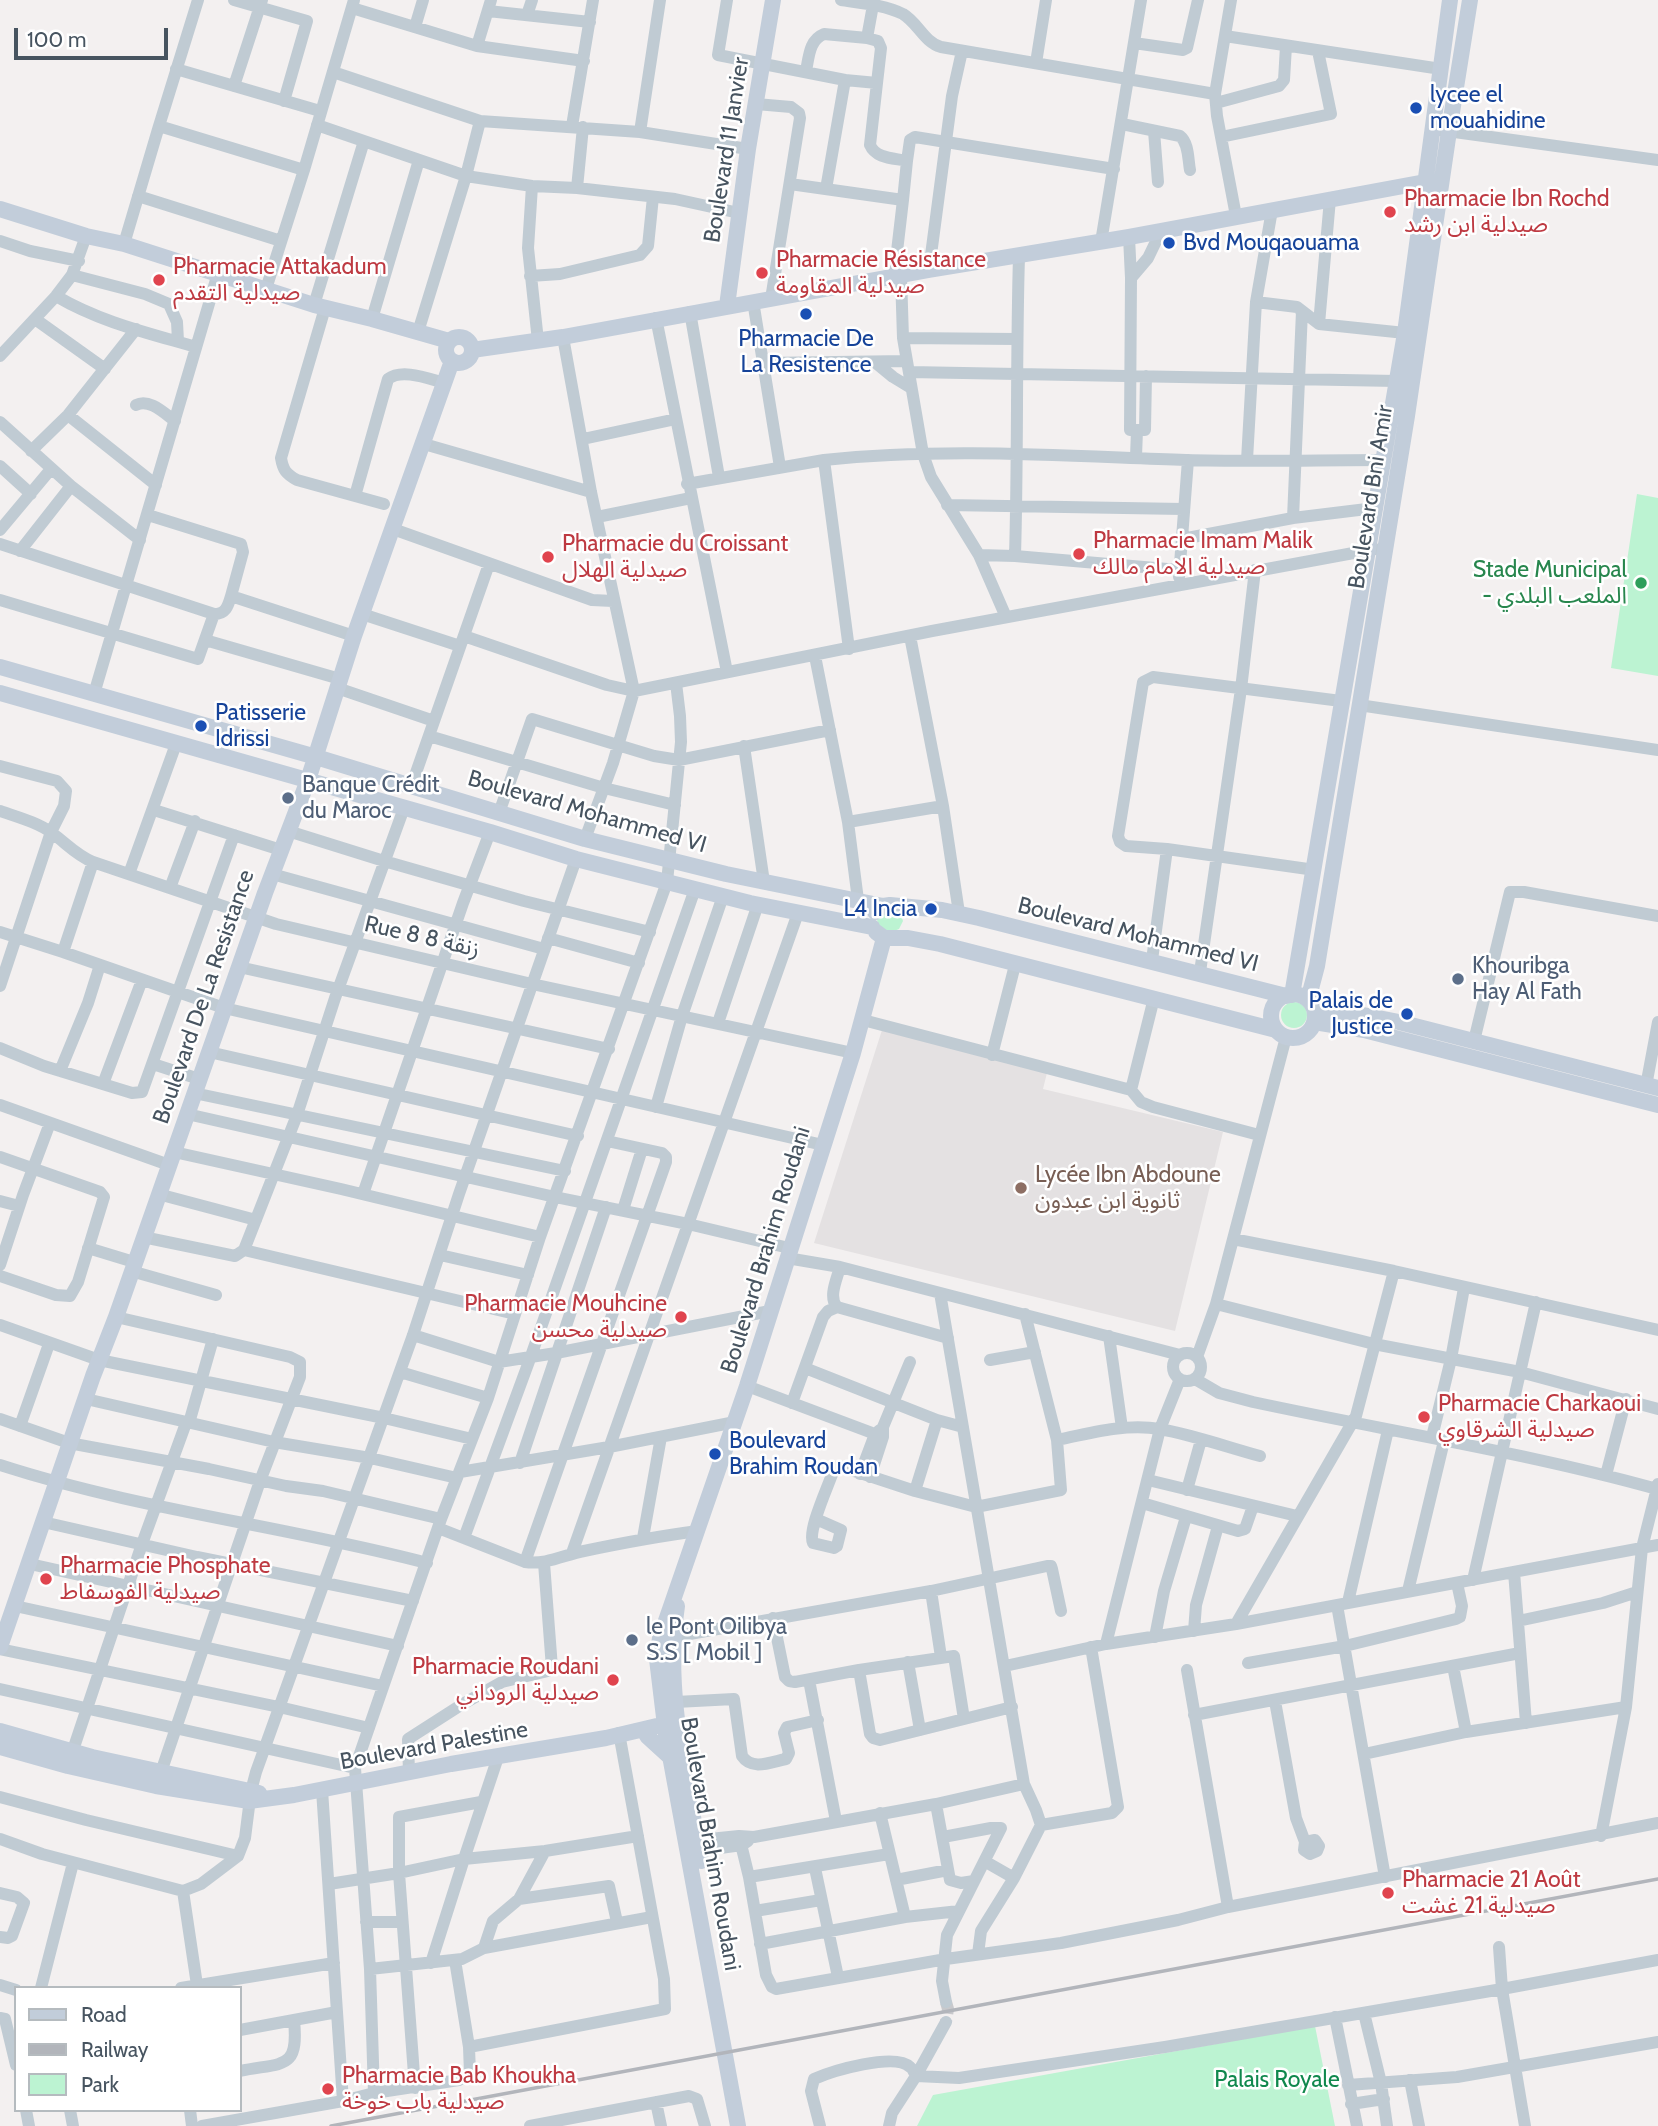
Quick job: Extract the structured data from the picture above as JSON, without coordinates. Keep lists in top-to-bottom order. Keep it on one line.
{"streets":{"main road":["Boulevard 11 Janvier","Boulevard Bni Amir","Boulevard Mohammed VI","Boulevard De La Resistance","Boulevard Brahim Roudani","Boulevard Palestine"],"street":["Rue 8 8 زنقة"]},"crossings":[["Boulevard Bni Amir","Boulevard Mohammed VI"],["Boulevard Mohammed VI","Boulevard De La Resistance"],["Boulevard Mohammed VI","Boulevard Brahim Roudani"],["Rue 8 8 زنقة","Boulevard De La Resistance"],["Rue 8 8 زنقة","Boulevard Brahim Roudani"],["Boulevard Brahim Roudani","Boulevard Palestine"]],"parks":["Palais Royale"],"places":["lycee el mouahidine","Pharmacie Ibn Rochd صيدلية ابن رشد","Bvd Mouqaouama","Pharmacie Résistance صيدلية المقاومة","Pharmacie Attakadum صيدلية التقدم","Pharmacie De La Resistence","Pharmacie Imam Malik صيدلية الامام مالك","Pharmacie du Croissant صيدلية الهلال","Stade Municipal - الملعب البلدي","Patisserie Idrissi","Banque Crédit du Maroc","L4 Incia","Khouribga Hay Al Fath","Palais de Justice","Lycée Ibn Abdoune ثانوية ابن عبدون","Pharmacie Mouhcine صيدلية محسن","Pharmacie Charkaoui صيدلية الشرقاوي","Boulevard Brahim Roudan","Pharmacie Phosphate صيدلية الفوسفاط","le Pont Oilibya S.S [ Mobil ]","Pharmacie Roudani صيدلية الروداني","Pharmacie 21 Août صيدلية 21 غشت","Pharmacie Bab Khoukha صيدلية باب خوخة"],"legend":["Road","Railway","Park"],"scale_bar":"100 m"}
